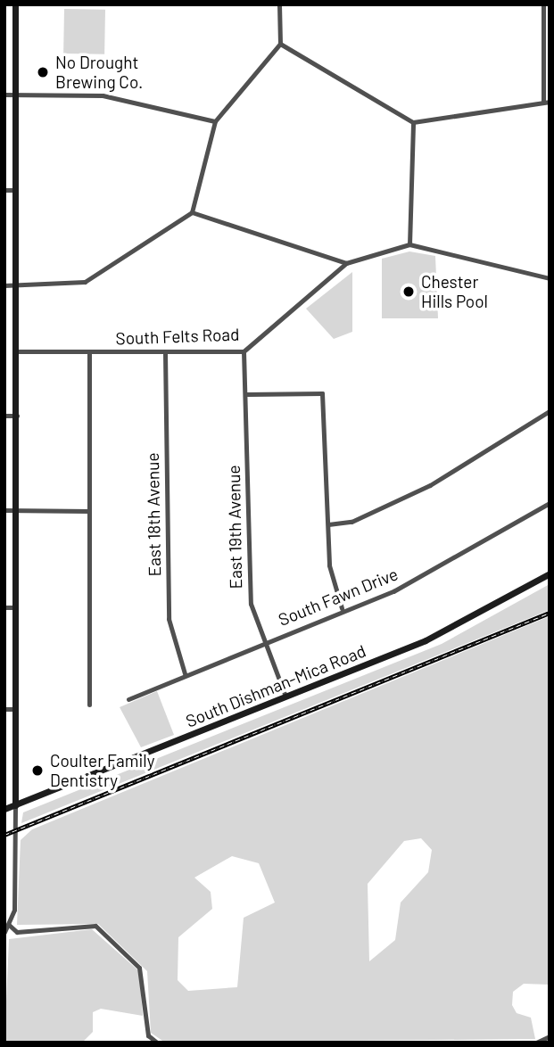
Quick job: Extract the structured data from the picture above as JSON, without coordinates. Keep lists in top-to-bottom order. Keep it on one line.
{"streets":{"main road":["South Dishman-Mica Road"],"street":["South Felts Road","East 18th Avenue","East 19th Avenue","South Fawn Drive"]},"crossings":[["South Felts Road","East 18th Avenue"],["South Felts Road","East 19th Avenue"],["East 18th Avenue","South Fawn Drive"],["East 19th Avenue","South Fawn Drive"],["East 19th Avenue","South Dishman-Mica Road"]],"places":["No Drought Brewing Co.","Chester Hills Pool","Coulter Family Dentistry"]}
